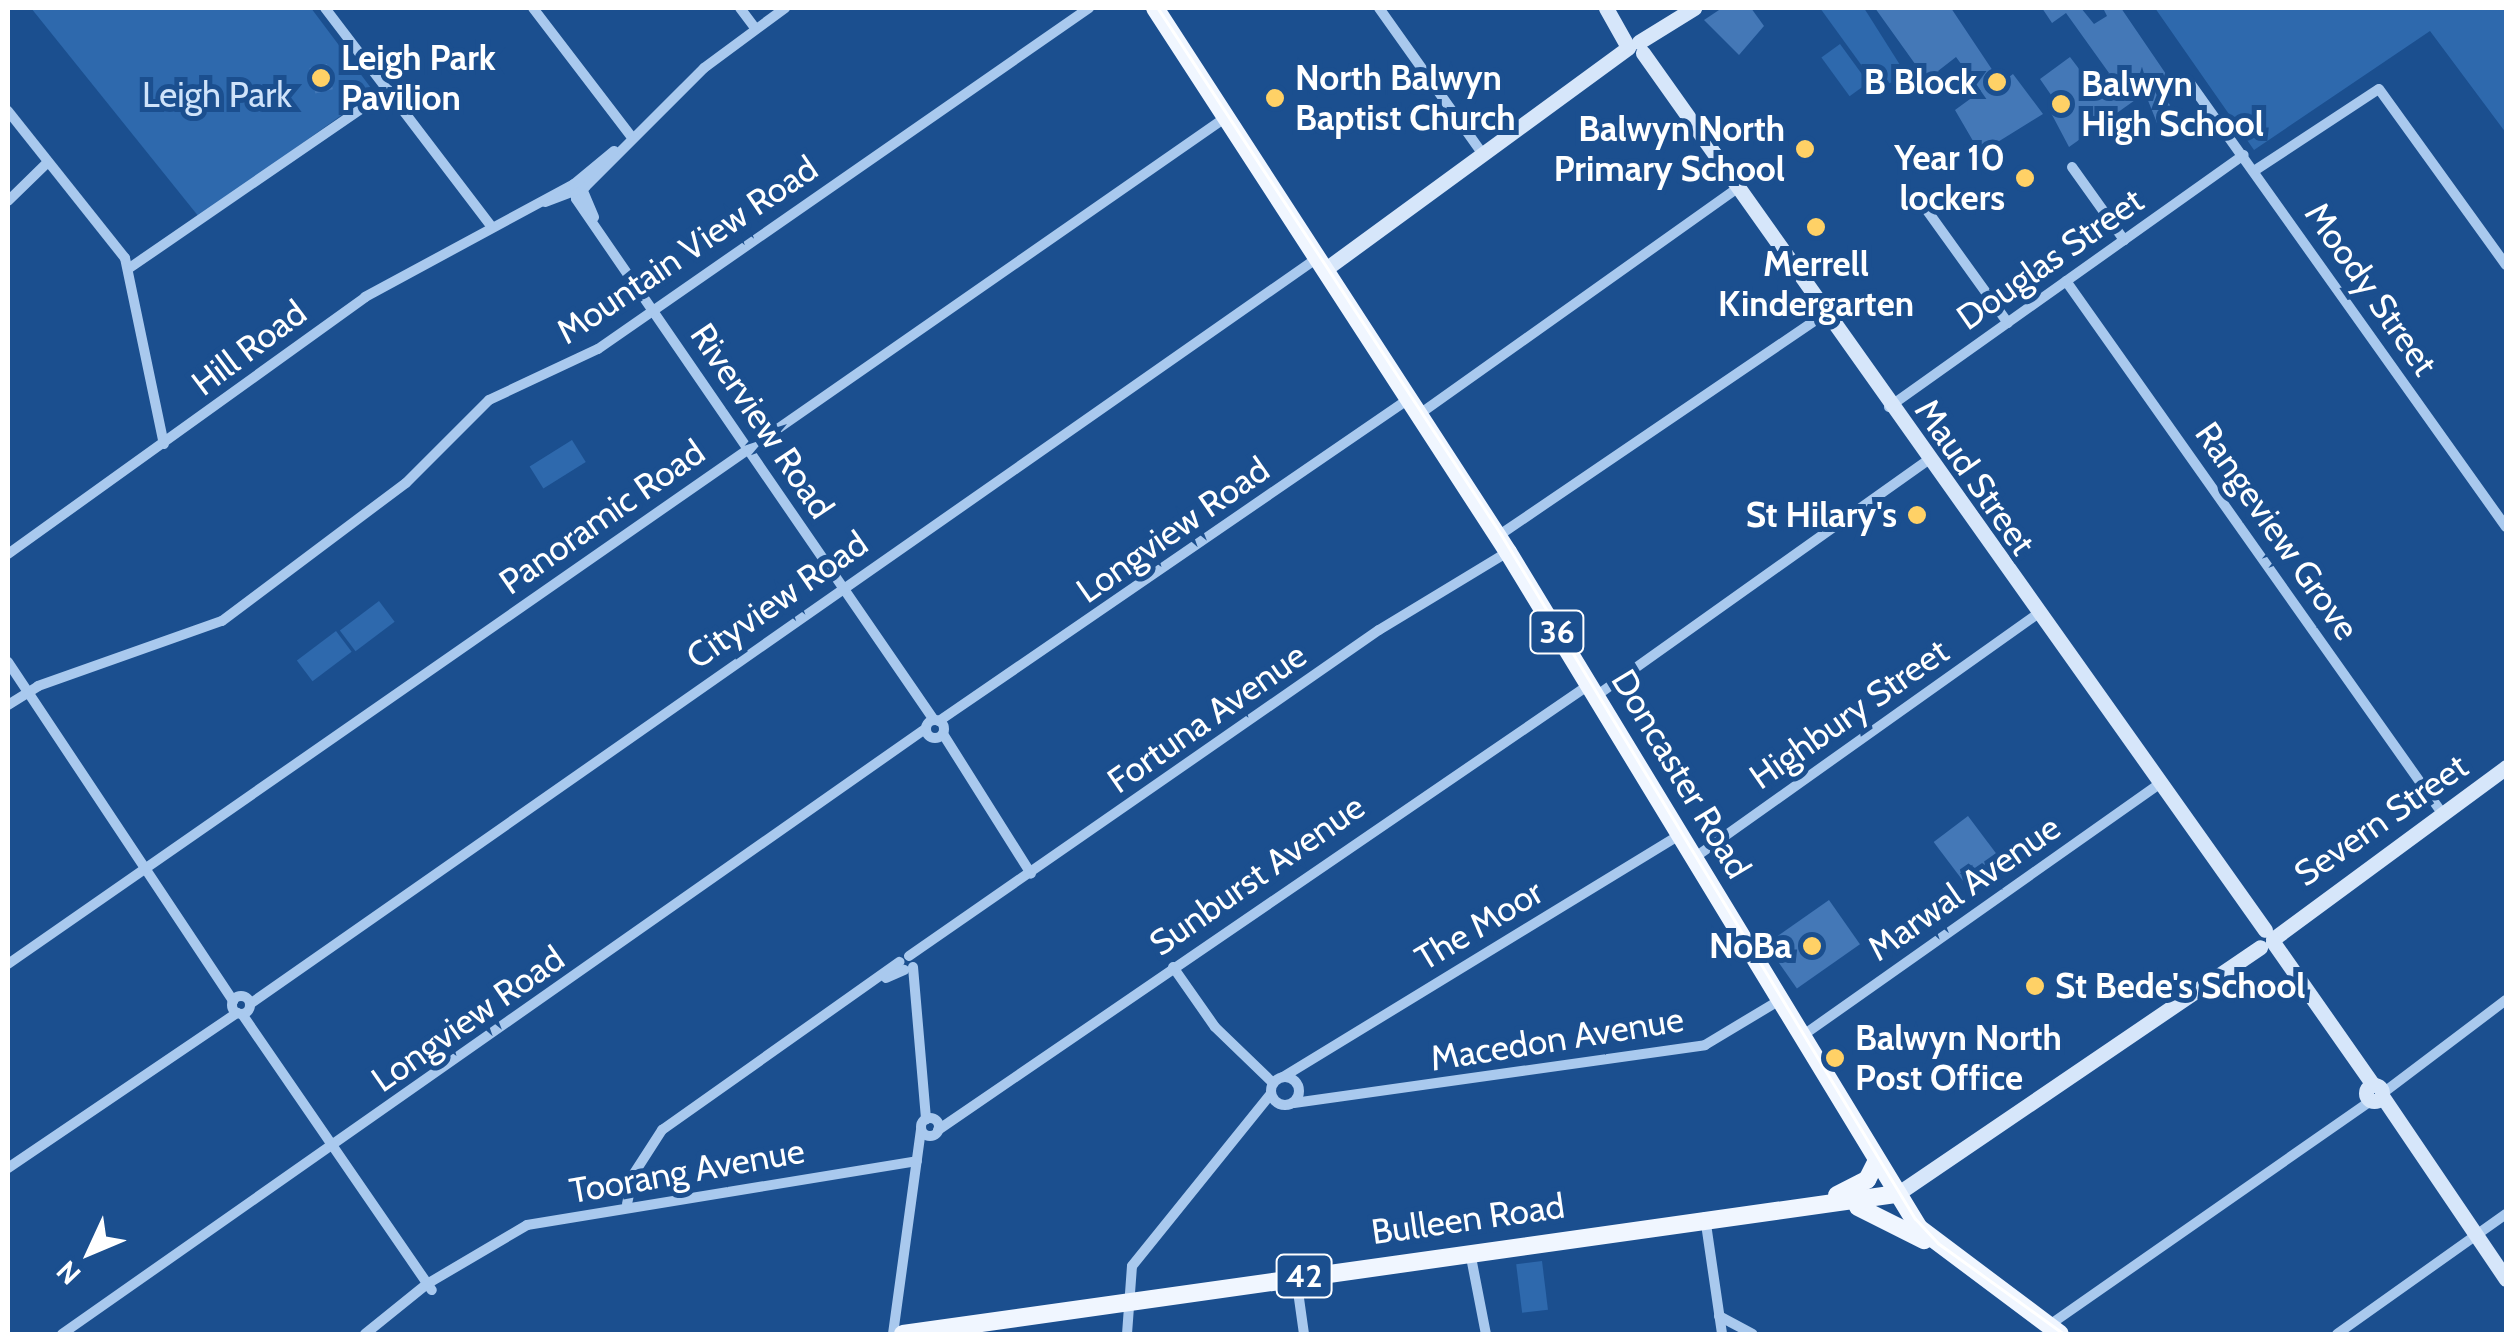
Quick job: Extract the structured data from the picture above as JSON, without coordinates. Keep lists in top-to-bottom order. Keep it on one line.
{"streets":{"main road":["36","Doncaster Road","Bulleen Road","42"],"street":["Mountain View Road","Douglas Street","Moody Street","Hill Road","Riverview Road","Maud Street","Panoramic Road","Longview Road","Rangeview Grove","Cityview Road","Highbury Street","Fortuna Avenue","Severn Street","Sunburst Avenue","Marwal Avenue","The Moor","Macedon Avenue","Toorang Avenue"]},"crossings":[["Mountain View Road","Riverview Road"],["Douglas Street","Moody Street"],["Douglas Street","Maud Street"],["Douglas Street","Rangeview Grove"],["Hill Road","Riverview Road"],["Riverview Road","Panoramic Road"],["Riverview Road","Longview Road"],["Riverview Road","Cityview Road"],["Riverview Road","Fortuna Avenue"],["Maud Street","Longview Road"],["Maud Street","Highbury Street"],["Maud Street","Fortuna Avenue"],["Maud Street","Severn Street"],["Maud Street","Sunburst Avenue"],["Maud Street","Marwal Avenue"],["Panoramic Road","Doncaster Road"],["Longview Road","Doncaster Road"],["Rangeview Grove","Severn Street"],["Cityview Road","Doncaster Road"],["Highbury Street","Doncaster Road"],["Fortuna Avenue","Doncaster Road"],["Fortuna Avenue","Toorang Avenue"],["Doncaster Road","Severn Street"],["Doncaster Road","Sunburst Avenue"],["Doncaster Road","Marwal Avenue"],["Doncaster Road","The Moor"],["Doncaster Road","Macedon Avenue"],["Doncaster Road","Bulleen Road"],["Severn Street","Bulleen Road"],["The Moor","Macedon Avenue"],["Macedon Avenue","Bulleen Road"]],"parks":["Leigh Park"],"places":["Leigh Park Pavilion","B Block","North Balwyn Baptist Church","Balwyn High School","Balwyn North Primary School","Year 10 lockers","Merrell Kindergarten","St Hilary's","NoBa","St Bede's School","Balwyn North Post Office"],"north":"bottom left"}
